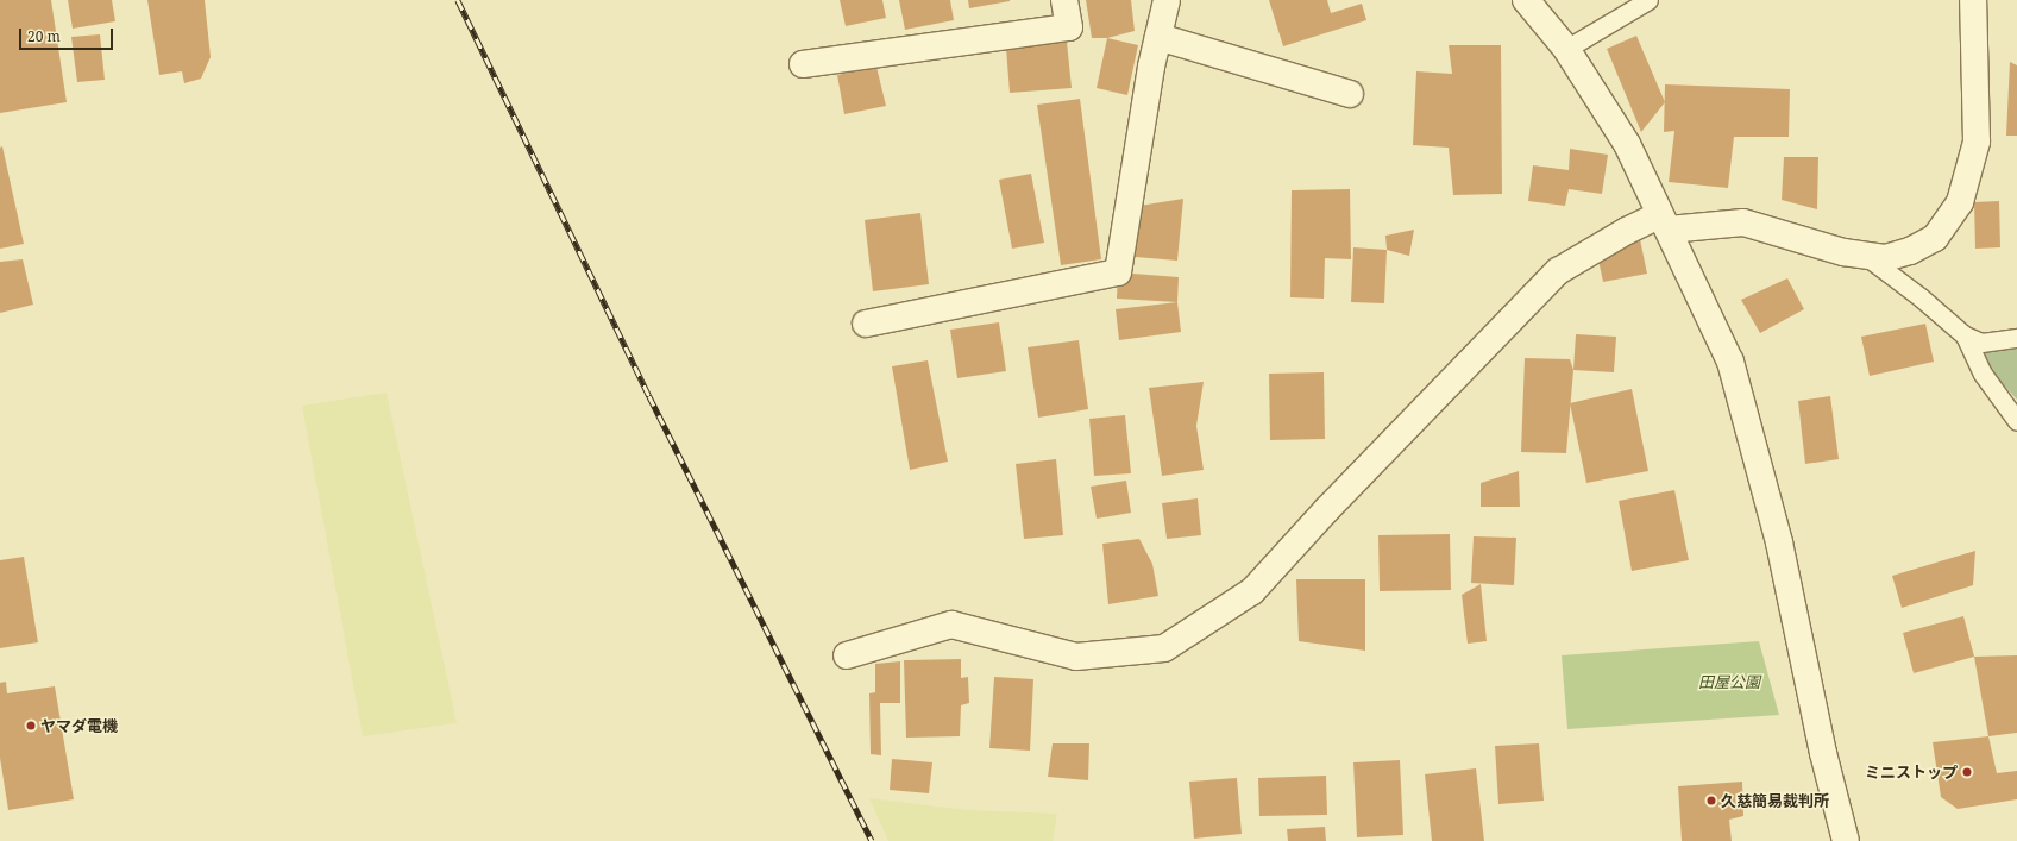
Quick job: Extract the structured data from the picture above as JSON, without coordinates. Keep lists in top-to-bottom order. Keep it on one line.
{"parks":["田屋公園"],"places":["ヤマダ電機","ミニストップ","久慈簡易裁判所"],"scale_bar":"20 m"}
